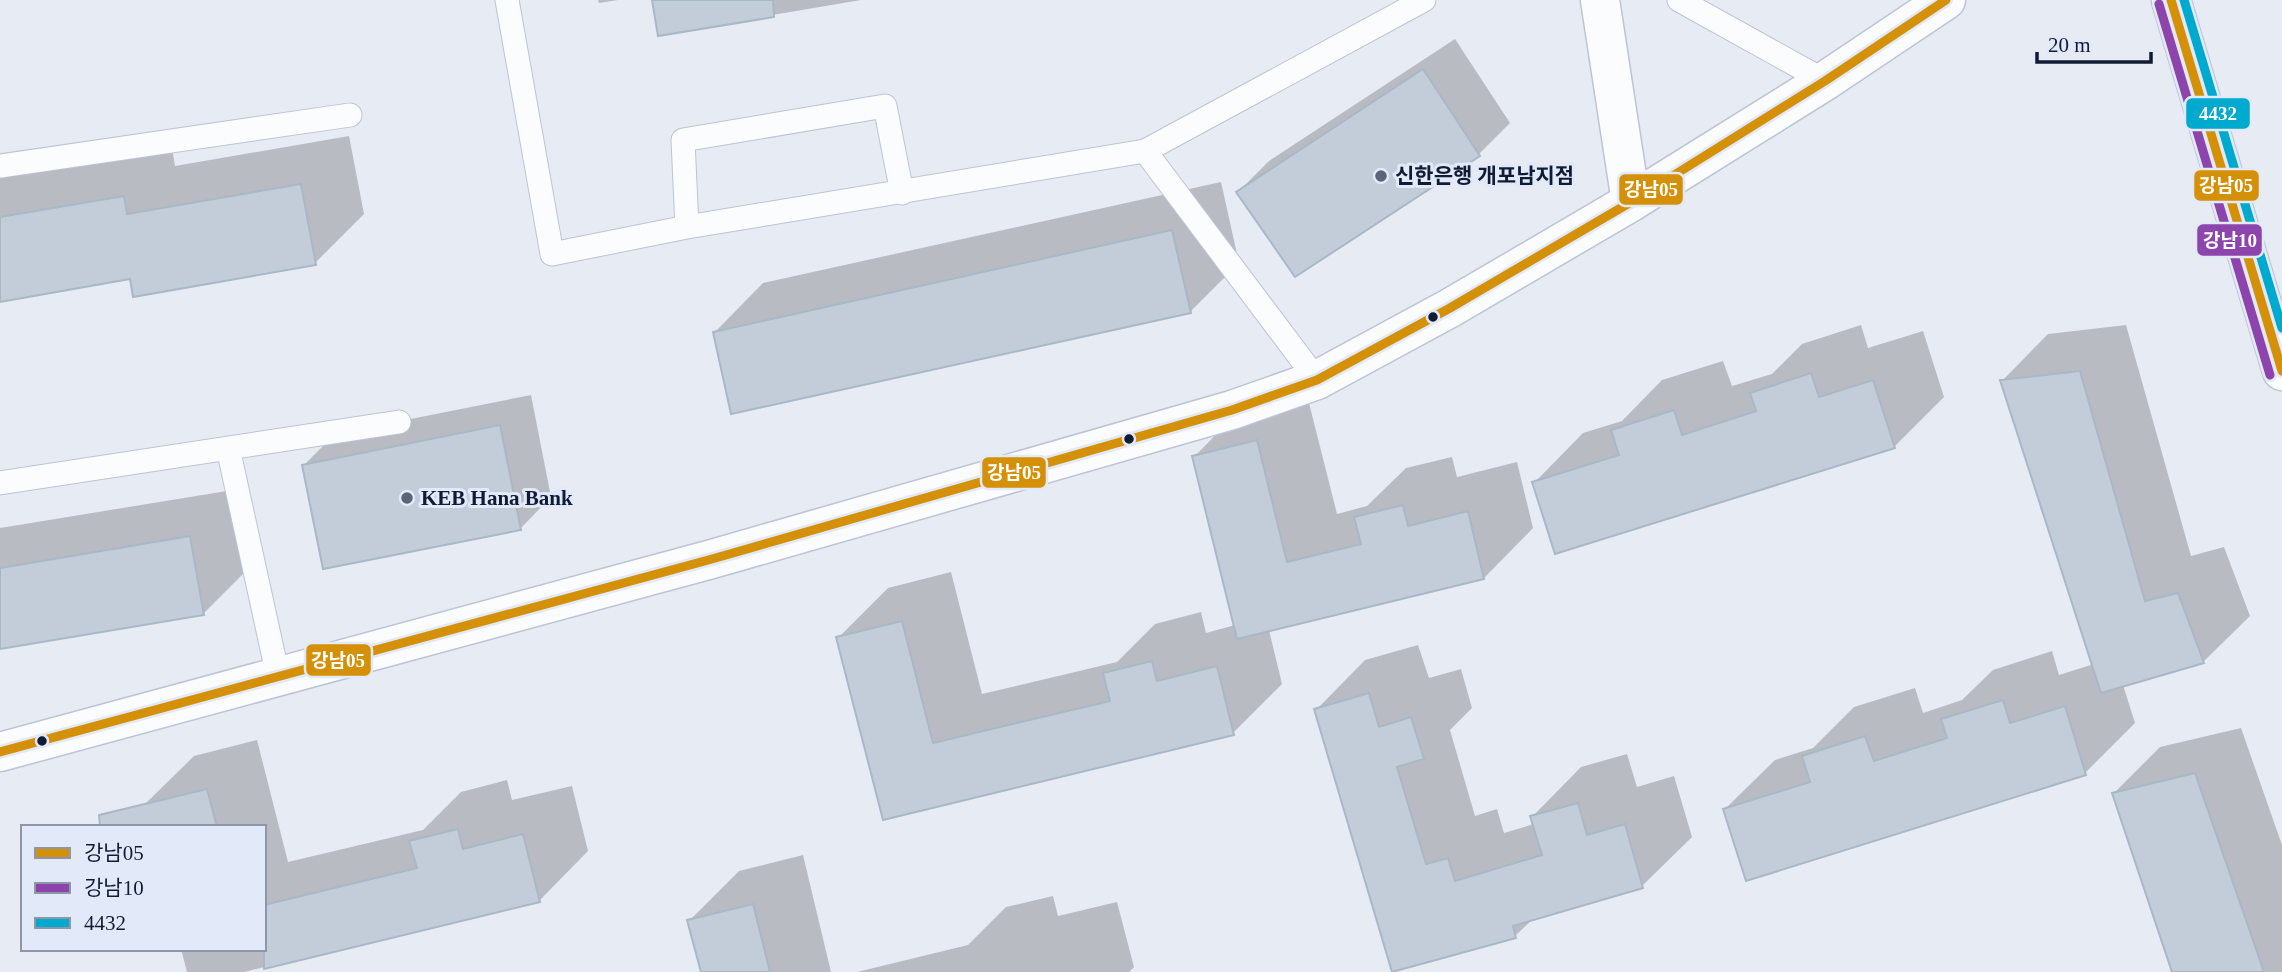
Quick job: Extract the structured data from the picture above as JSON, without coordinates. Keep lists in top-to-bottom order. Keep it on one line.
{"places":["신한은행 개포남지점","KEB Hana Bank"],"lines":["transit line 강남05","transit line 4432","transit line 강남10"],"legend":["강남05","강남10","4432"],"scale_bar":"20 m"}
